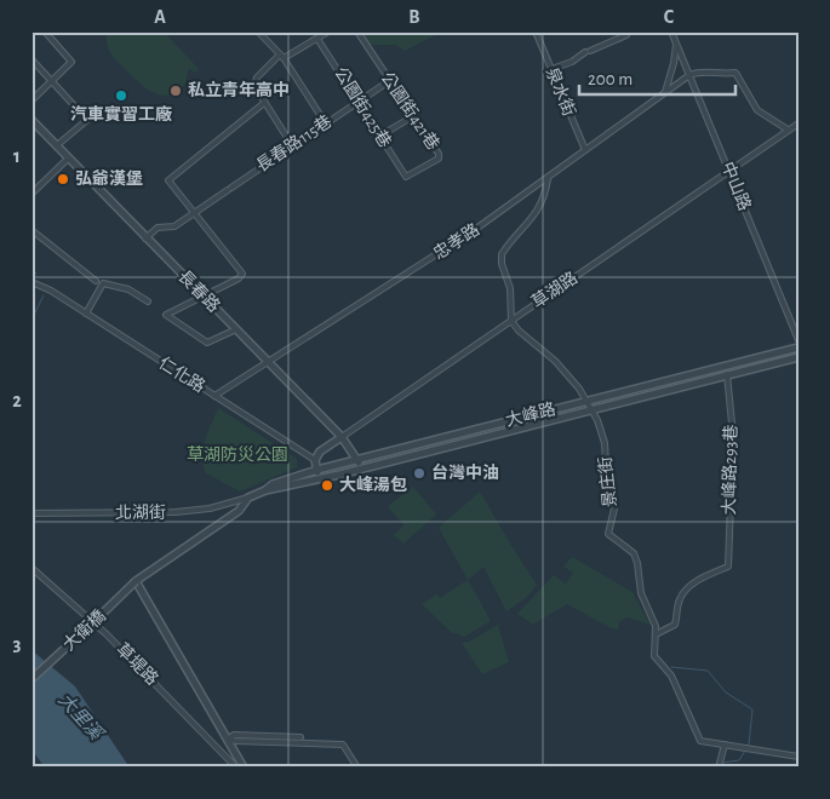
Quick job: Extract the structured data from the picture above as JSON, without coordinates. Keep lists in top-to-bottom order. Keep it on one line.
{"streets":{"street":["泉水街","公園街425巷","公園街421巷","長春路115巷","中山路","忠孝路","草湖路","長春路","仁化路","大峰路","大峰路293巷","景庄街","北湖街","大衛橋","草堤路"]},"crossings":[["泉水街","忠孝路"],["公園街425巷","公園街421巷"],["公園街425巷","長春路115巷"],["公園街421巷","長春路115巷"],["長春路115巷","長春路"],["中山路","忠孝路"],["中山路","草湖路"],["忠孝路","長春路"],["忠孝路","仁化路"],["草湖路","長春路"],["草湖路","仁化路"],["草湖路","景庄街"],["長春路","大峰路"],["大峰路","大峰路293巷"],["大峰路","景庄街"],["大峰路","北湖街"],["大峰路","大衛橋"],["大峰路","草堤路"],["大峰路293巷","景庄街"],["大衛橋","草堤路"]],"water":["大里溪"],"parks":["草湖防災公園"],"places":["私立青年高中","汽車實習工廠","弘爺漢堡","台灣中油","大峰湯包"],"scale_bar":"200 m","grid":{"columns":["A","B","C"],"rows":["1","2","3"]}}
